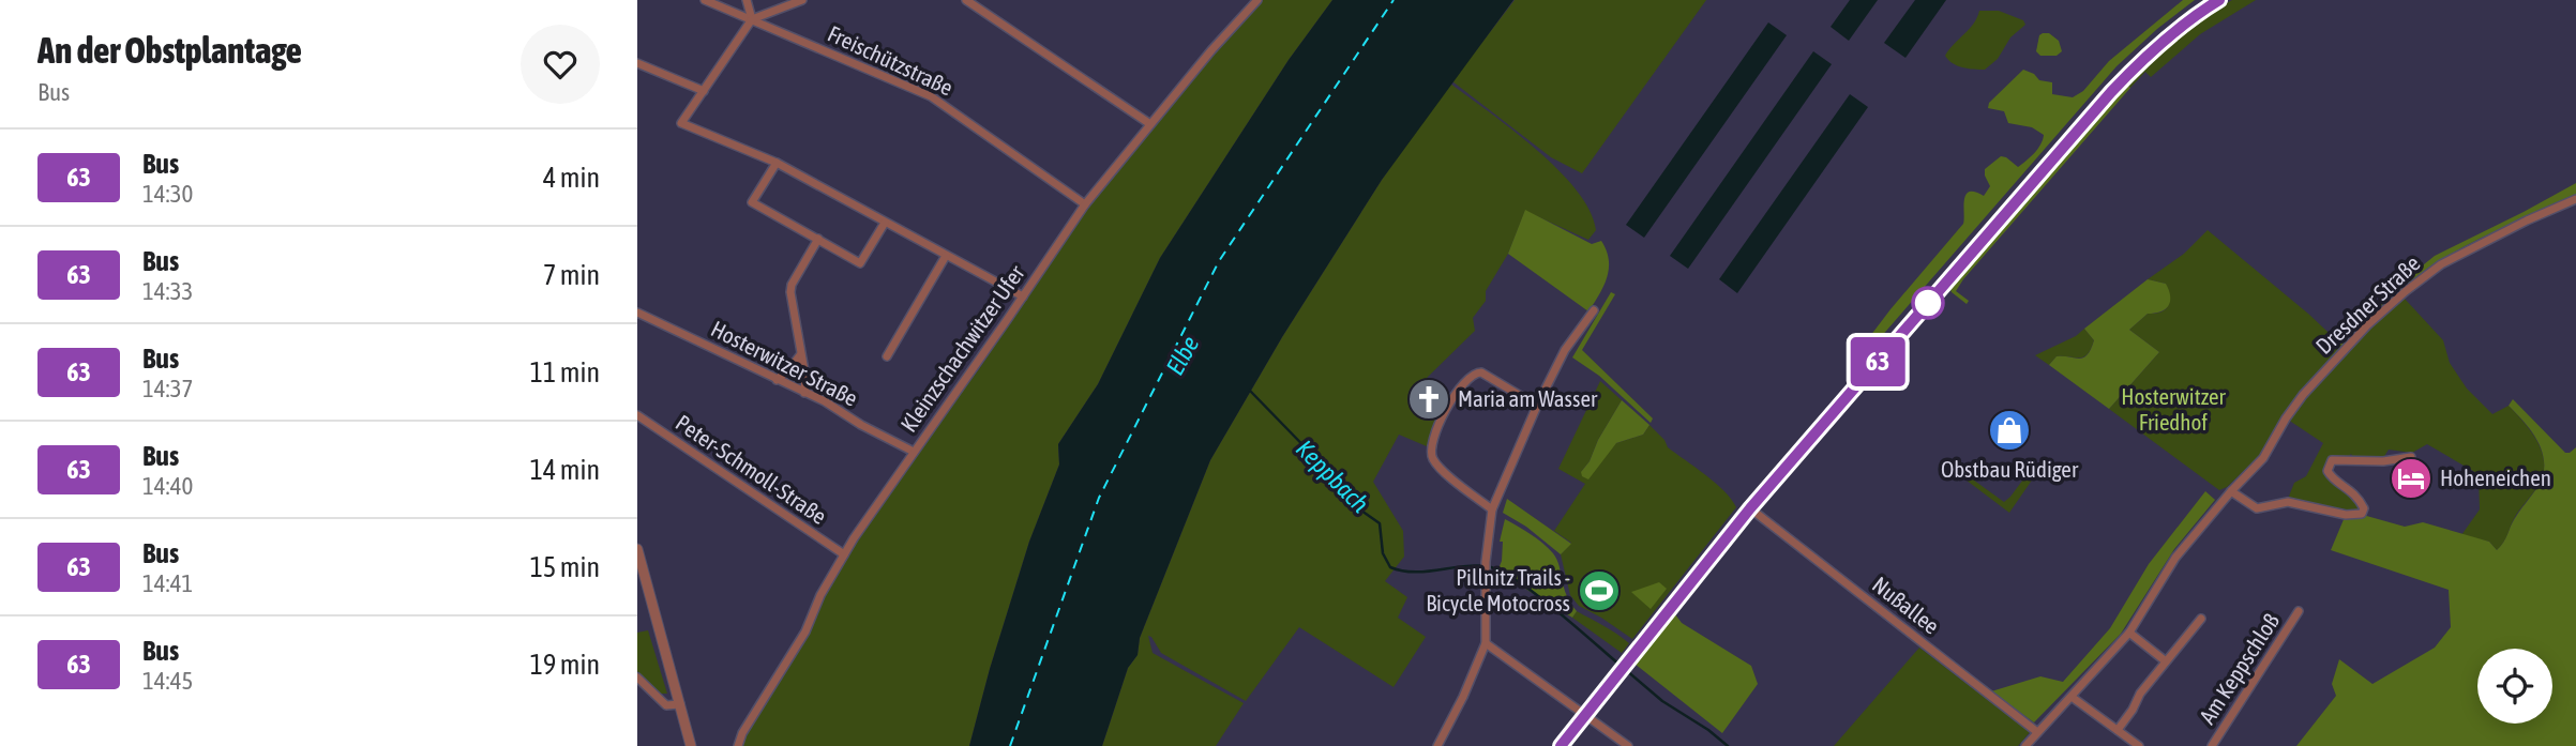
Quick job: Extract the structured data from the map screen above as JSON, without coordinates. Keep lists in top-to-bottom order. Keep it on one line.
{"streets":{"street":["Freischützstraße","Dresdner Straße","Kleinzschachwitzer Ufer","Hosterwitzer Straße","Peter-Schmoll-Straße","Nußallee","Am Keppschloß"]},"crossings":[["Freischützstraße","Kleinzschachwitzer Ufer"],["Dresdner Straße","Nußallee"],["Kleinzschachwitzer Ufer","Hosterwitzer Straße"],["Kleinzschachwitzer Ufer","Peter-Schmoll-Straße"]],"water":["Elbe","Keppbach"],"parks":["Hosterwitzer Friedhof"],"places":{"church":["Maria am Wasser"],"shop":["Obstbau Rüdiger"],"hotel":["Hoheneichen"],"sports":["Pillnitz Trails - Bicycle Motocross"]},"lines":["bus line 63"],"page":{"heading":["An der Obstplantage","Bus"],"on_map":"63","list":[{"mark":"63","name":"Bus","note":"14:30","value":"4 min"},{"mark":"63","name":"Bus","note":"14:33","value":"7 min"},{"mark":"63","name":"Bus","note":"14:37","value":"11 min"},{"mark":"63","name":"Bus","note":"14:40","value":"14 min"},{"mark":"63","name":"Bus","note":"14:41","value":"15 min"},{"mark":"63","name":"Bus","note":"14:45","value":"19 min"}]}}
